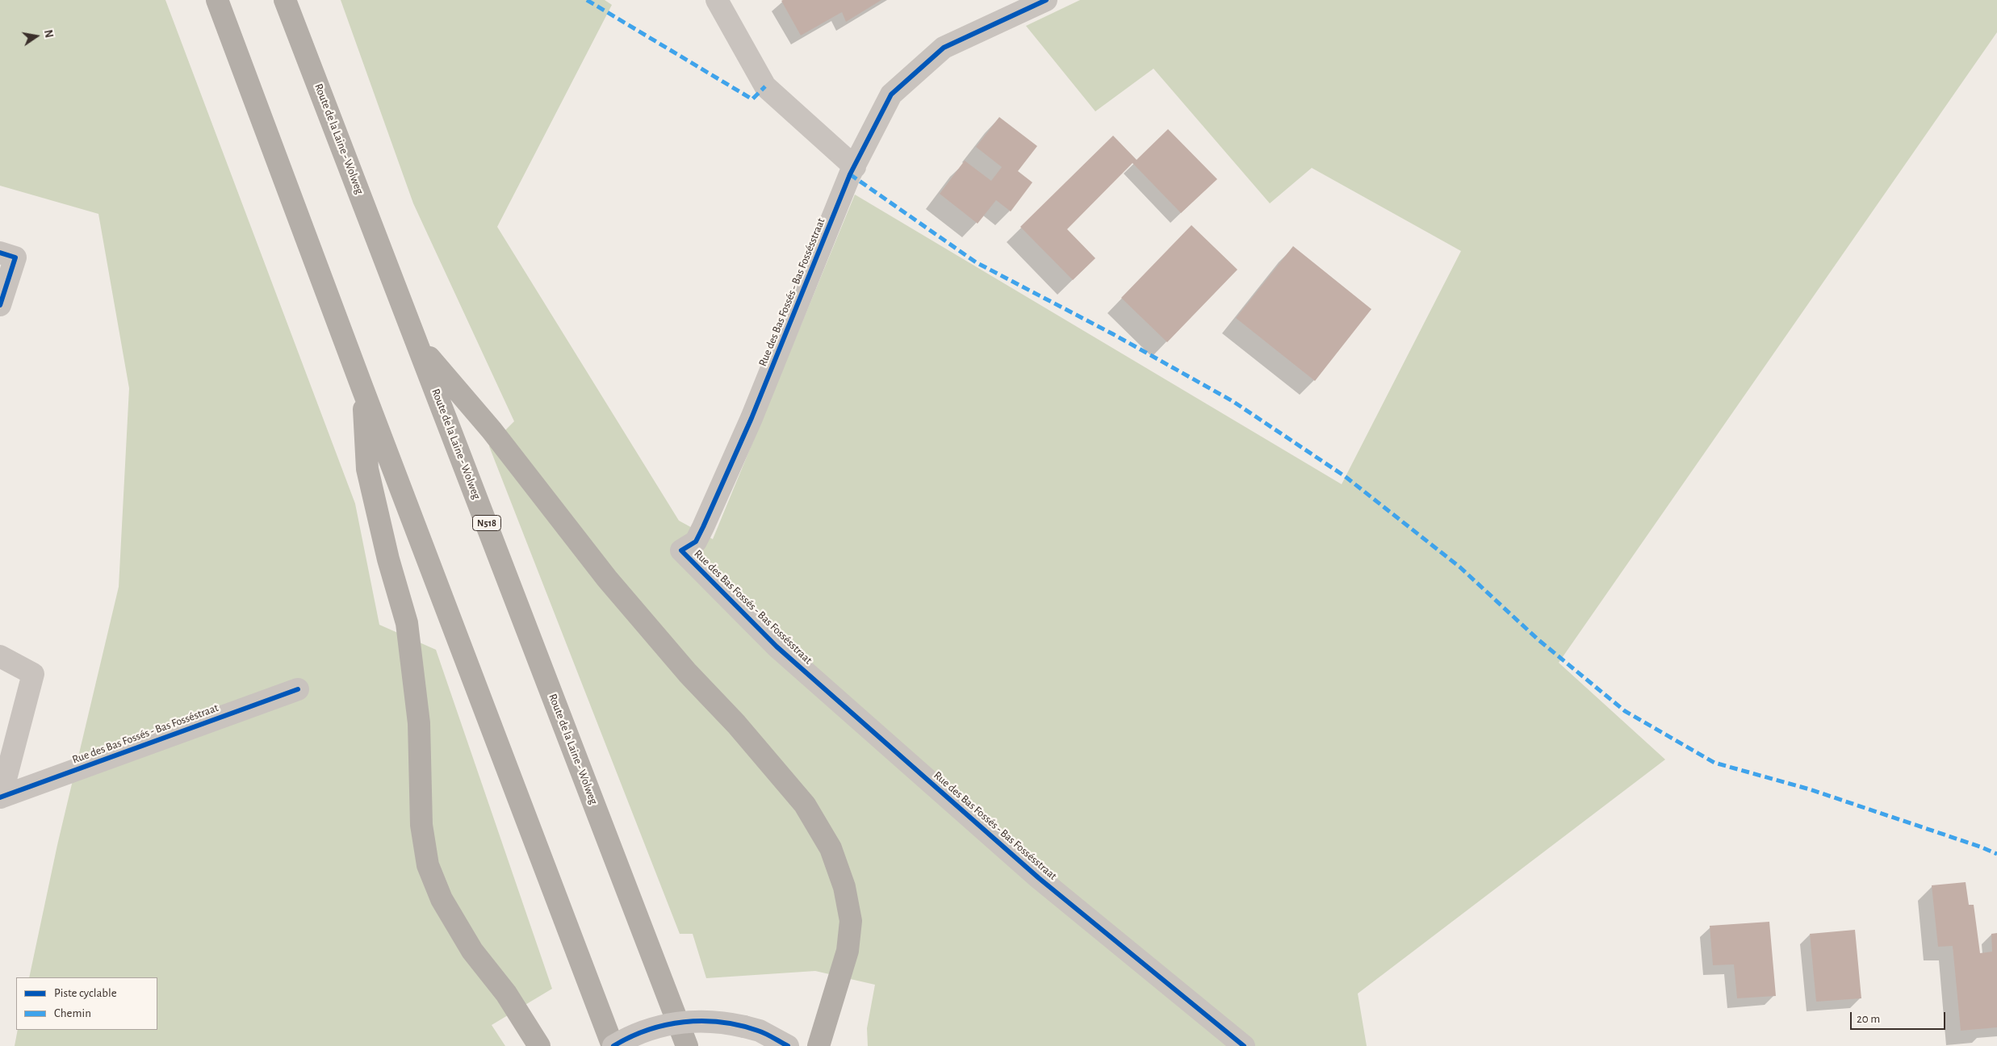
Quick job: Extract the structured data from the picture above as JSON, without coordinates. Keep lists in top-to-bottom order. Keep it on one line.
{"streets":{"highway":["Route de la Laine - Wolweg","N518"],"street":["Rue des Bas Fossés - Bas Fossésstraat","Rue des Bas Fossés - Bas Fosséstraat"]},"legend":["Piste cyclable","Chemin"],"scale_bar":"20 m","north":"right"}
